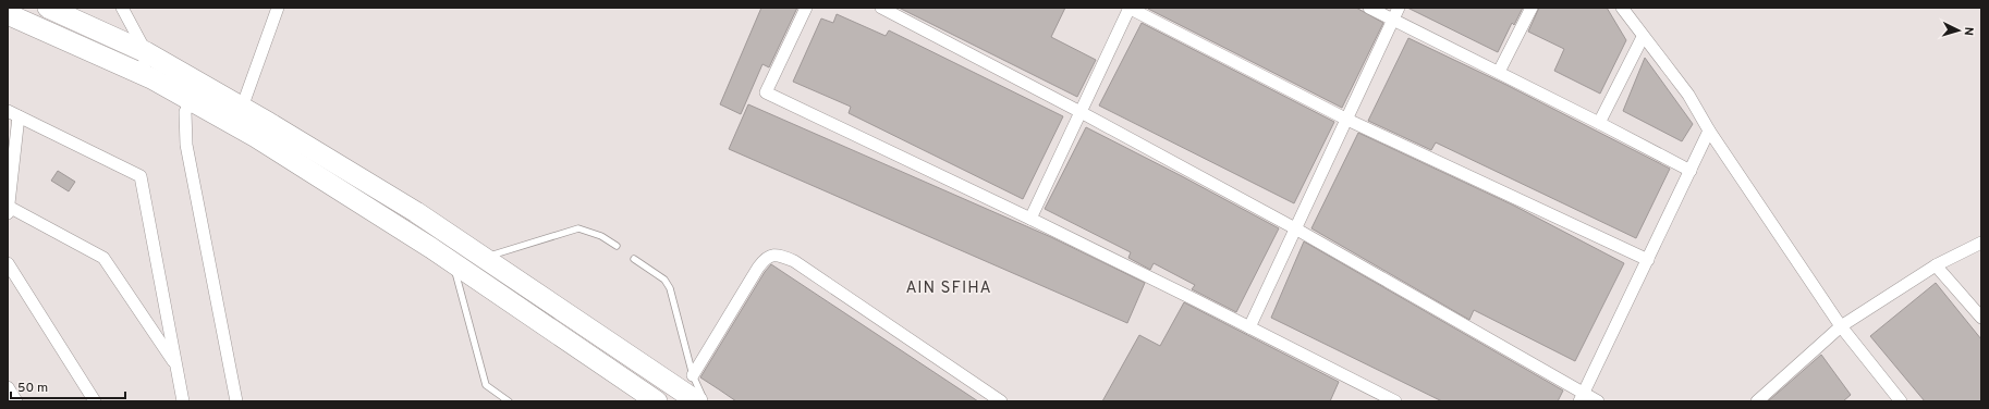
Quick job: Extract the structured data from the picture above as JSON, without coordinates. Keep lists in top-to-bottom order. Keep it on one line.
{"districts":["AIN SFIHA"],"scale_bar":"50 m","north":"right"}
